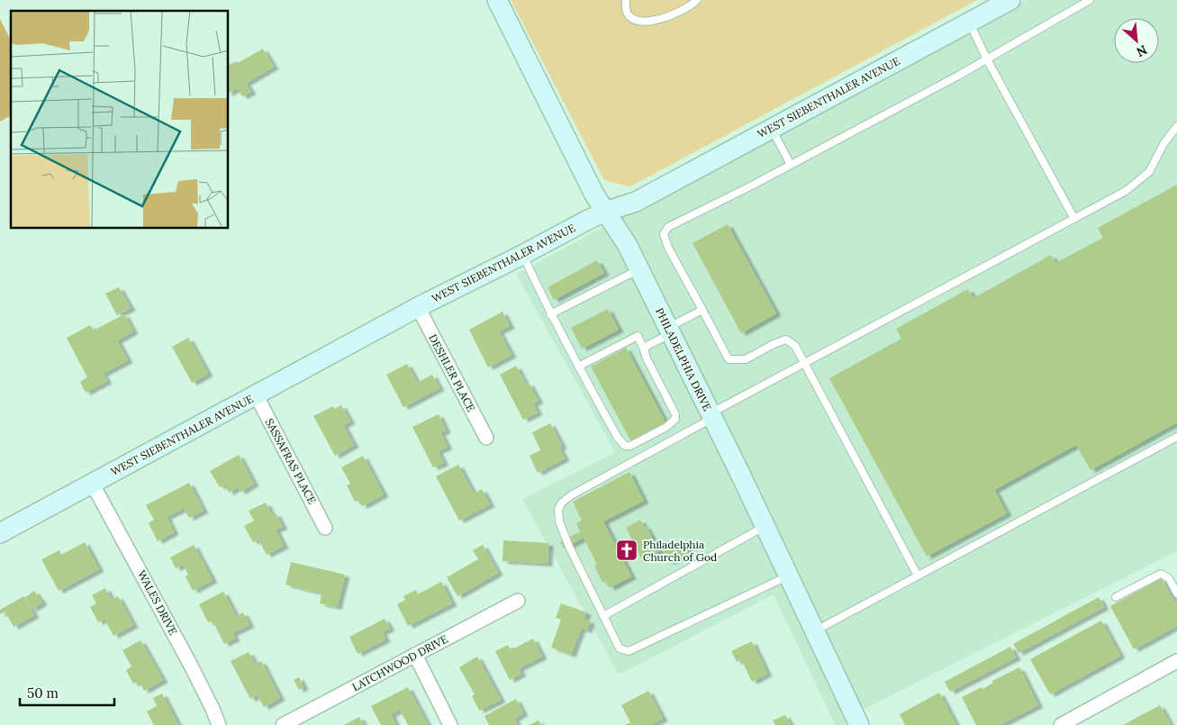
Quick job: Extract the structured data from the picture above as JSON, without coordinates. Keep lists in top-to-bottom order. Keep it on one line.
{"streets":{"main road":["WEST SIEBENTHALER AVENUE","PHILADELPHIA DRIVE"],"street":["DESHLER PLACE","SASSAFRAS PLACE","WALES DRIVE","LATCHWOOD DRIVE"]},"crossings":[["WEST SIEBENTHALER AVENUE","PHILADELPHIA DRIVE"],["WEST SIEBENTHALER AVENUE","DESHLER PLACE"],["WEST SIEBENTHALER AVENUE","SASSAFRAS PLACE"],["WEST SIEBENTHALER AVENUE","WALES DRIVE"]],"places":{"church":["Philadelphia Church of God"]},"scale_bar":"50 m","north":"bottom right"}
